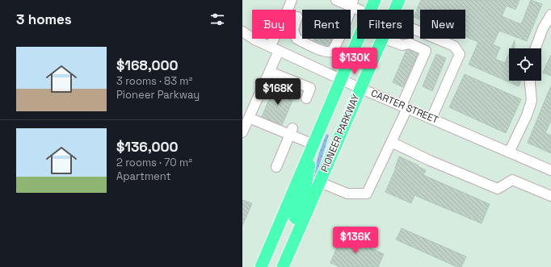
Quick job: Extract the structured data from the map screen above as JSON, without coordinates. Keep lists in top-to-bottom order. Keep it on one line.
{"streets":{"main road":["PIONEER PARKWAY"],"street":["CARTER STREET"]},"crossings":[["CARTER STREET","PIONEER PARKWAY"]],"page":{"heading":"3 homes","chip":["Buy","Rent","Filters","New"],"list":[{"name":"$168,000","note":"3 rooms · 83 m² · Pioneer Parkway"},{"name":"$136,000","note":"2 rooms · 70 m² · Apartment"}],"price":["$130K","$168K","$136K"]}}
